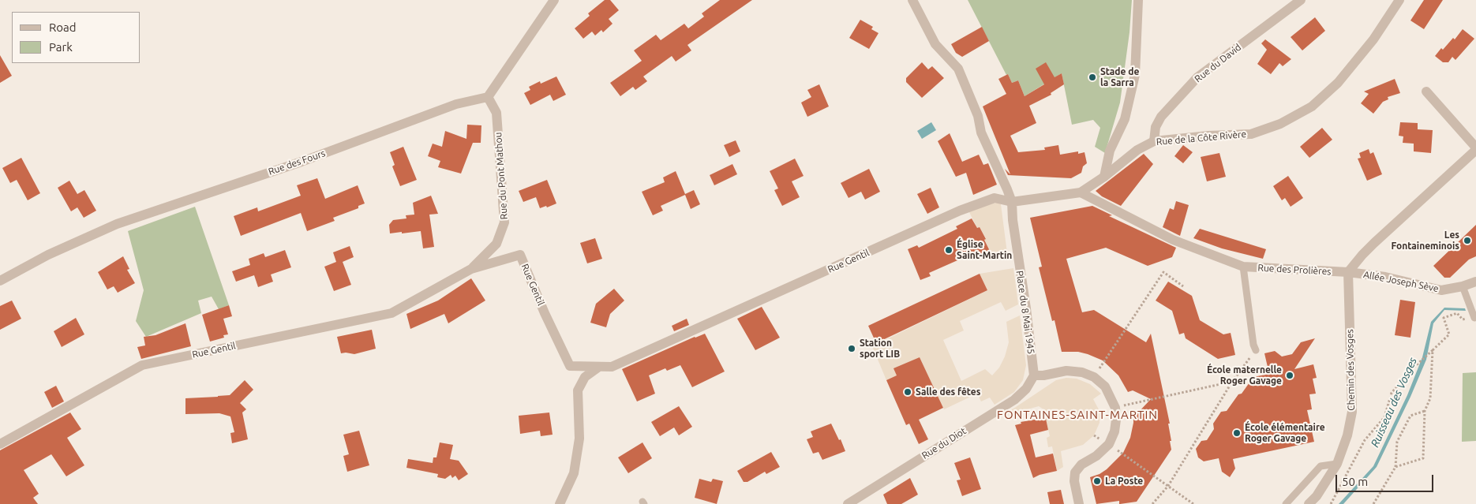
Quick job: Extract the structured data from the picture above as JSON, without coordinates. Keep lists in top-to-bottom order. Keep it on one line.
{"streets":{"street":["Rue du David","Rue de la Côte Rivère","Rue des Fours","Rue du Pont Mathou","Rue Gentil","Rue des Prolières","Allée Joseph Sève","Place du 8 Mai 1945","Chemin des Vosges","Rue du Diot"]},"crossings":[["Rue du David","Rue de la Côte Rivère"],["Rue de la Côte Rivère","Rue Gentil"],["Rue de la Côte Rivère","Rue des Prolières"],["Rue des Fours","Rue du Pont Mathou"],["Rue du Pont Mathou","Rue Gentil"],["Rue Gentil","Rue des Prolières"],["Rue Gentil","Place du 8 Mai 1945"],["Rue des Prolières","Allée Joseph Sève"],["Rue des Prolières","Chemin des Vosges"],["Allée Joseph Sève","Chemin des Vosges"],["Place du 8 Mai 1945","Rue du Diot"]],"districts":["FONTAINES-SAINT-MARTIN"],"water":["Ruisseau des Vosges"],"places":["Stade de la Sarra","Les Fontaineminois","Église Saint-Martin","Station sport LIB","École maternelle Roger Gavage","Salle des fêtes","École élémentaire Roger Gavage","La Poste"],"legend":["Road","Park"],"scale_bar":"50 m"}
